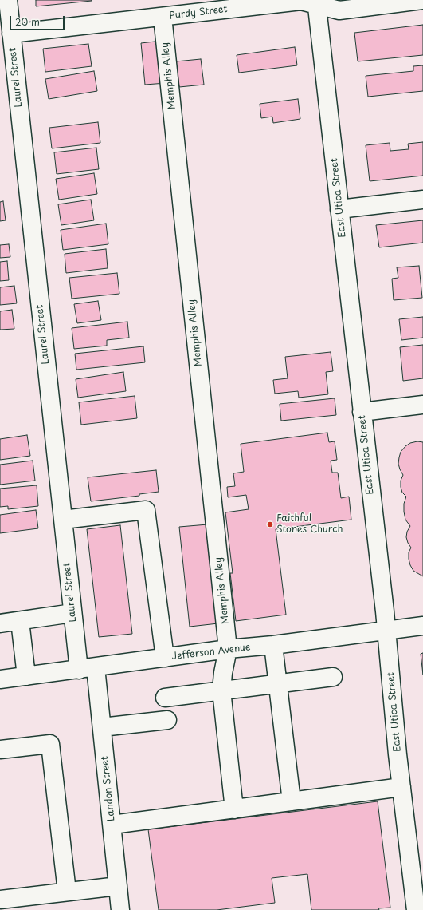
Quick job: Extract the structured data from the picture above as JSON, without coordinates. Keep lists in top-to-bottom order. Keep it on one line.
{"streets":{"street":["Purdy Street","Memphis Alley","Laurel Street","East Utica Street","Jefferson Avenue","Landon Street"]},"crossings":[["Purdy Street","Memphis Alley"],["Purdy Street","Laurel Street"],["Purdy Street","East Utica Street"],["Memphis Alley","Jefferson Avenue"],["Laurel Street","Jefferson Avenue"],["East Utica Street","Jefferson Avenue"],["Jefferson Avenue","Landon Street"]],"places":["Faithful Stones Church"],"scale_bar":"20 m"}
